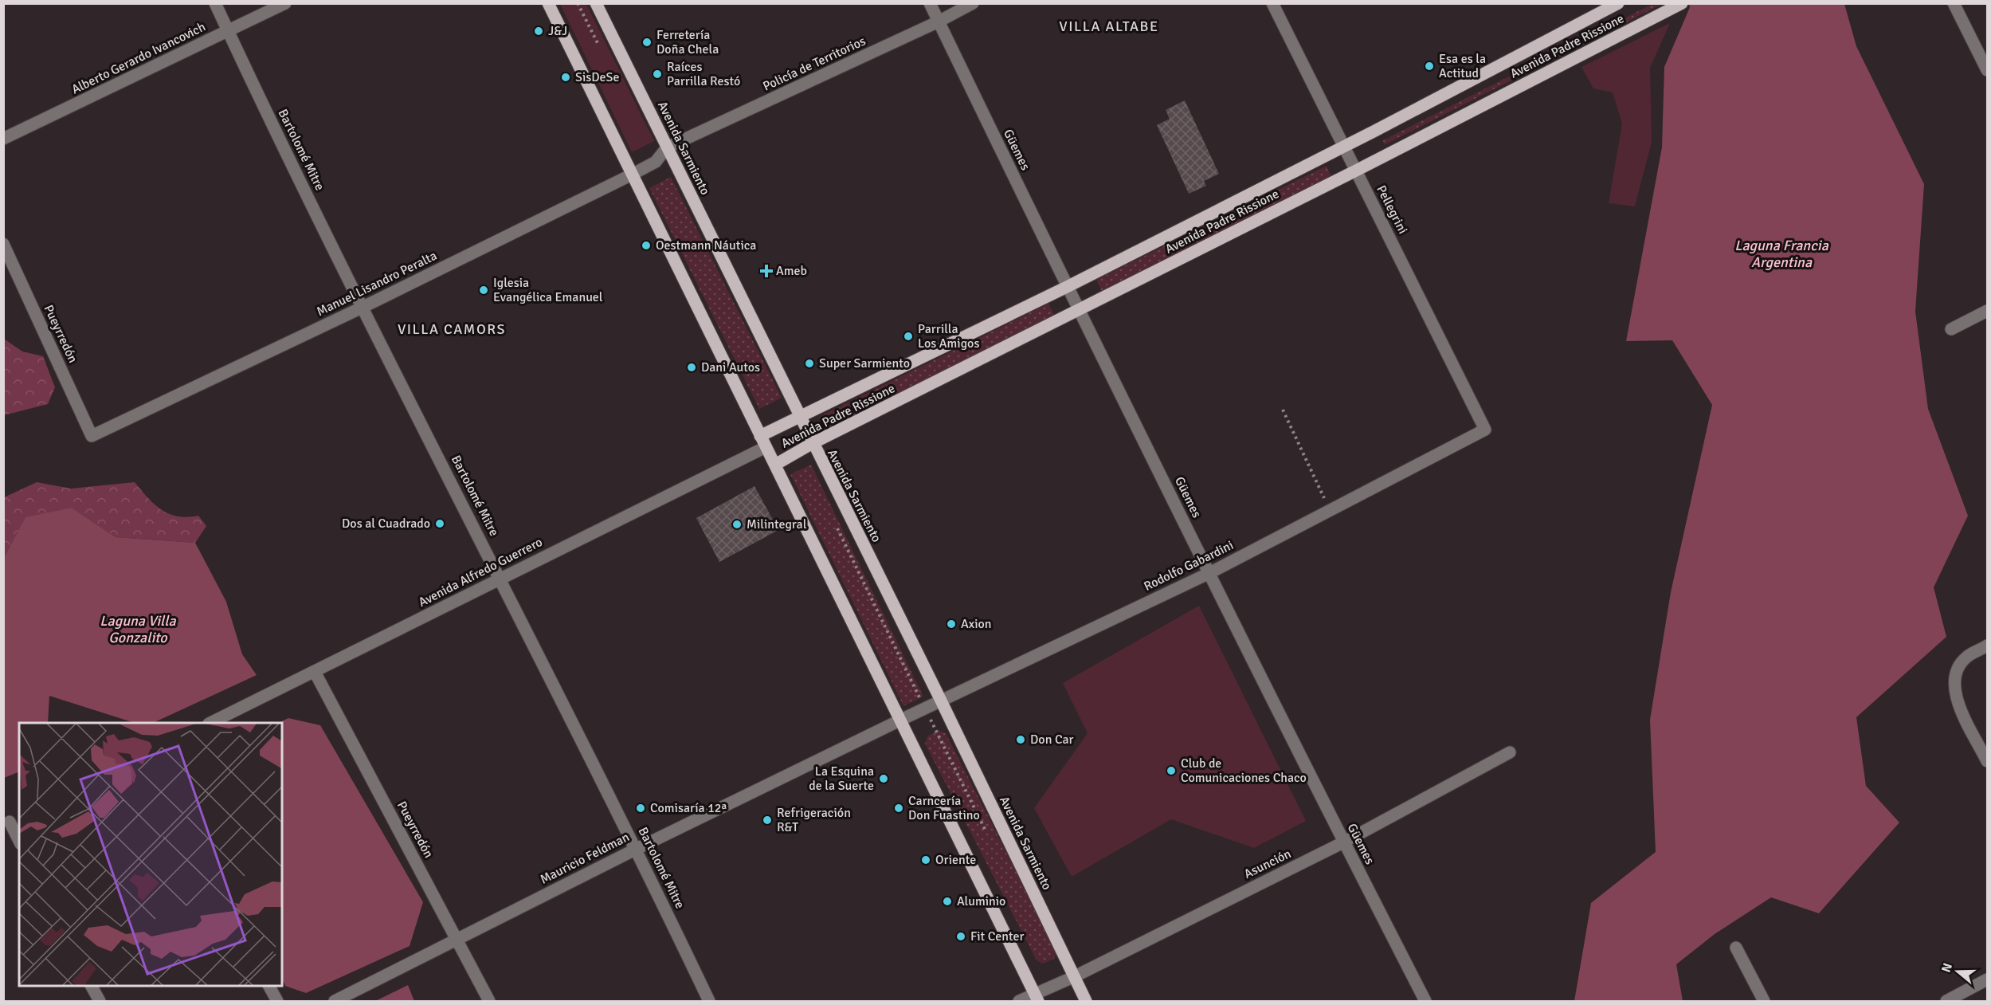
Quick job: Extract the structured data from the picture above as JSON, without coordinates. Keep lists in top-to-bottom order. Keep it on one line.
{"streets":{"main road":["Avenida Padre Rissione","Avenida Sarmiento"],"street":["Alberto Gerardo Ivancovich","Policía de Territorios","Bartolomé Mitre","Güemes","Pellegrini","Manuel Lisandro Peralta","Pueyrredón","Rodolfo Gabardini","Avenida Alfredo Guerrero","Mauricio Feldman","Asunción"]},"crossings":[["Avenida Padre Rissione","Avenida Sarmiento"],["Avenida Padre Rissione","Güemes"],["Avenida Padre Rissione","Pellegrini"],["Avenida Padre Rissione","Avenida Alfredo Guerrero"],["Alberto Gerardo Ivancovich","Bartolomé Mitre"],["Policía de Territorios","Avenida Sarmiento"],["Policía de Territorios","Güemes"],["Policía de Territorios","Manuel Lisandro Peralta"],["Avenida Sarmiento","Manuel Lisandro Peralta"],["Avenida Sarmiento","Rodolfo Gabardini"],["Avenida Sarmiento","Asunción"],["Bartolomé Mitre","Manuel Lisandro Peralta"],["Bartolomé Mitre","Avenida Alfredo Guerrero"],["Bartolomé Mitre","Mauricio Feldman"],["Güemes","Rodolfo Gabardini"],["Güemes","Asunción"],["Pellegrini","Rodolfo Gabardini"],["Manuel Lisandro Peralta","Pueyrredón"],["Pueyrredón","Avenida Alfredo Guerrero"],["Pueyrredón","Mauricio Feldman"],["Rodolfo Gabardini","Mauricio Feldman"]],"districts":["VILLA ALTABE","VILLA CAMORS"],"water":["Laguna Francia Argentina","Laguna Villa Gonzalito"],"places":{"other":["J&J","Ferretería Doña Chela","Esa es la Actitud","Raíces Parrilla Restó","SisDeSe","Oestmann Náutica","Iglesia Evangélica Emanuel","Parrilla Los Amigos","Super Sarmiento","Dani Autos","Dos al Cuadrado","Milintegral","Axion","Don Car","Club de Comunicaciones Chaco","La Esquina de la Suerte","Comisaría 12ª","Carncería Don Fuastino","Refrigeración R&T","Oriente","Aluminio","Fit Center"],"health":["Ameb"]},"north":"left"}
